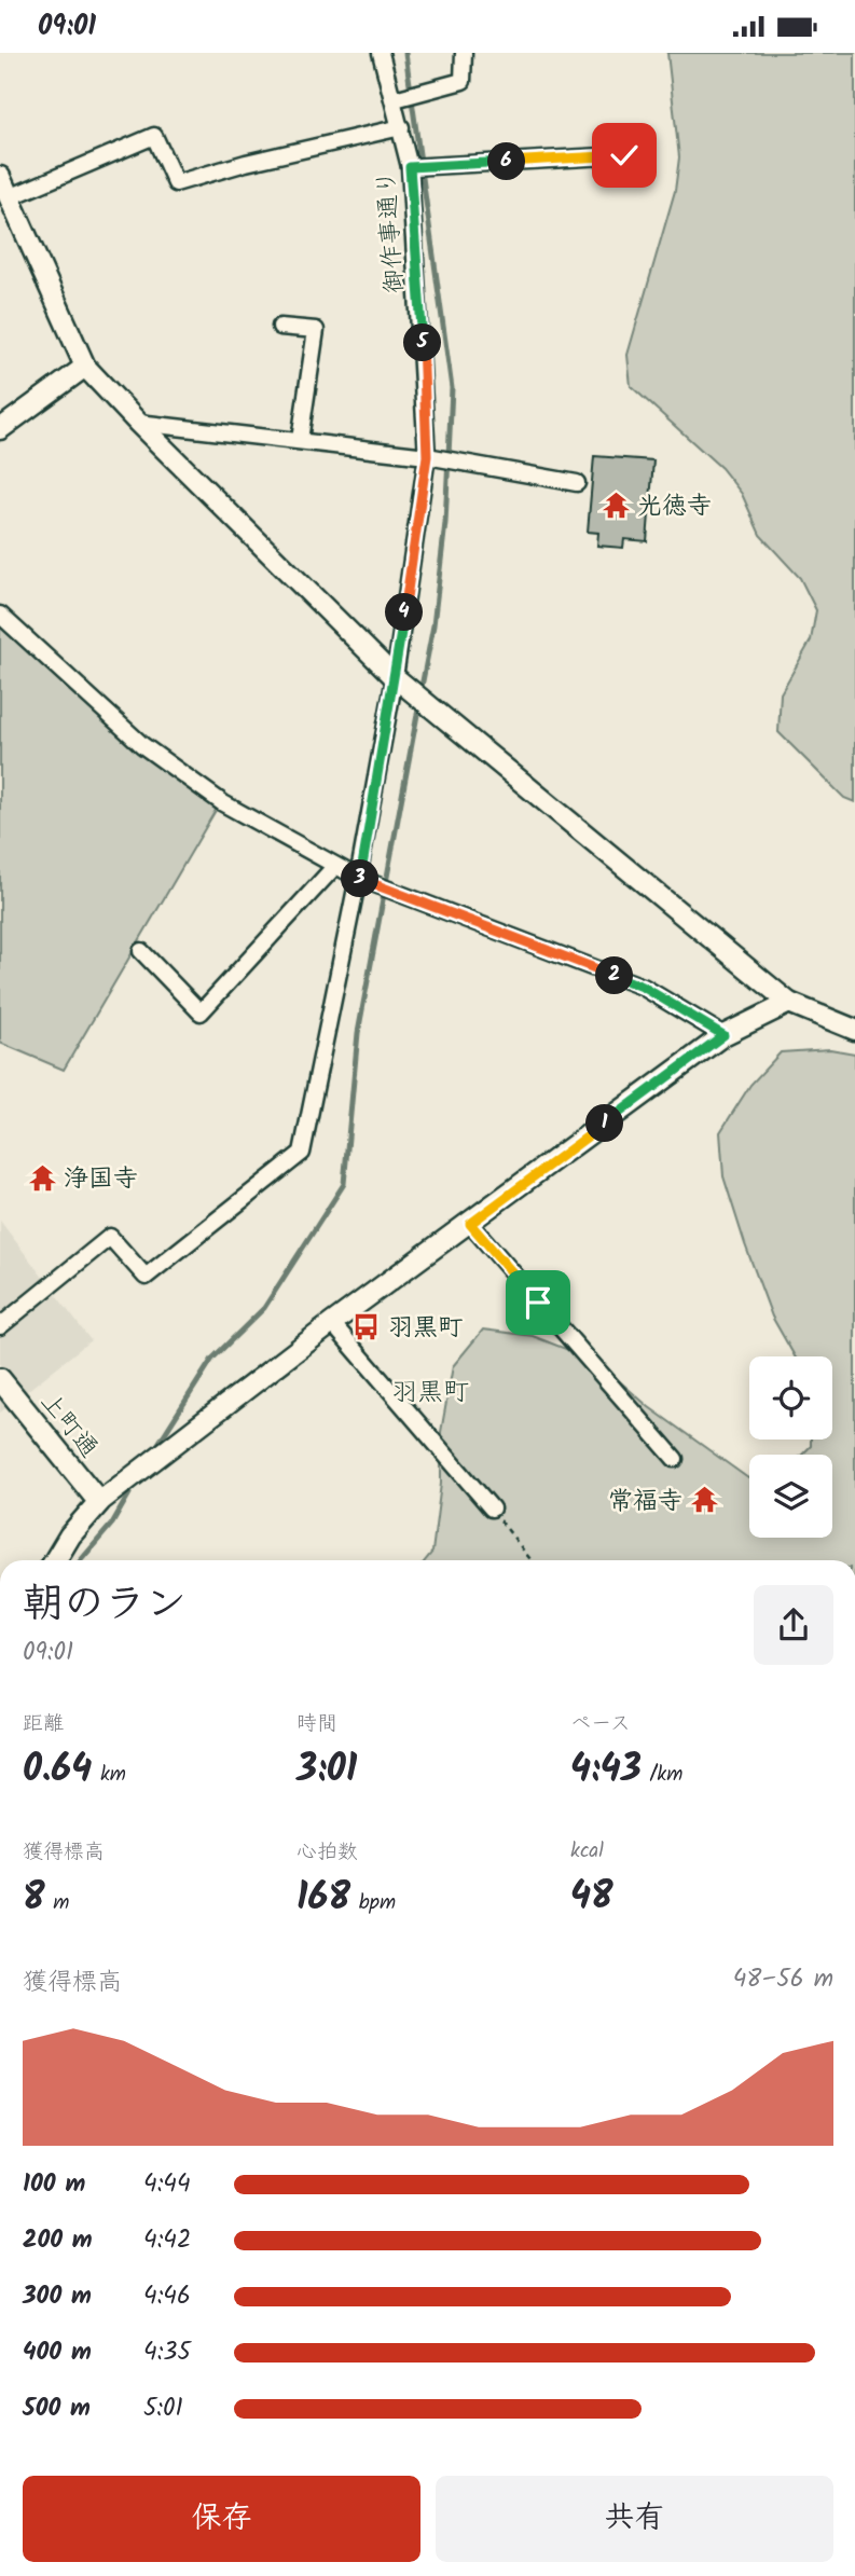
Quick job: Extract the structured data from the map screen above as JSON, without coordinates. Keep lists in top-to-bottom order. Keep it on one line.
{"streets":{"main road":["上町通"],"street":["御作事通り"]},"districts":["羽黒町"],"places":{"temple":["光徳寺","浄国寺","常福寺"],"bus stop":["羽黒町"]},"page":{"status":"09:01","pins":["6","5","4","3","2","1"],"heading":["朝のラン","09:01"],"stats":[["距離","0.64 km"],["時間","3:01"],["ペース","4:43 /km"],["獲得標高","8 m"],["心拍数","168 bpm"],["kcal","48"]],"chart":["獲得標高","48–56 m"],"list":[{"name":"100 m","note":"4:44"},{"name":"200 m","note":"4:42"},{"name":"300 m","note":"4:46"},{"name":"400 m","note":"4:35"},{"name":"500 m","note":"5:01"}],"buttons":["保存","共有"]}}
